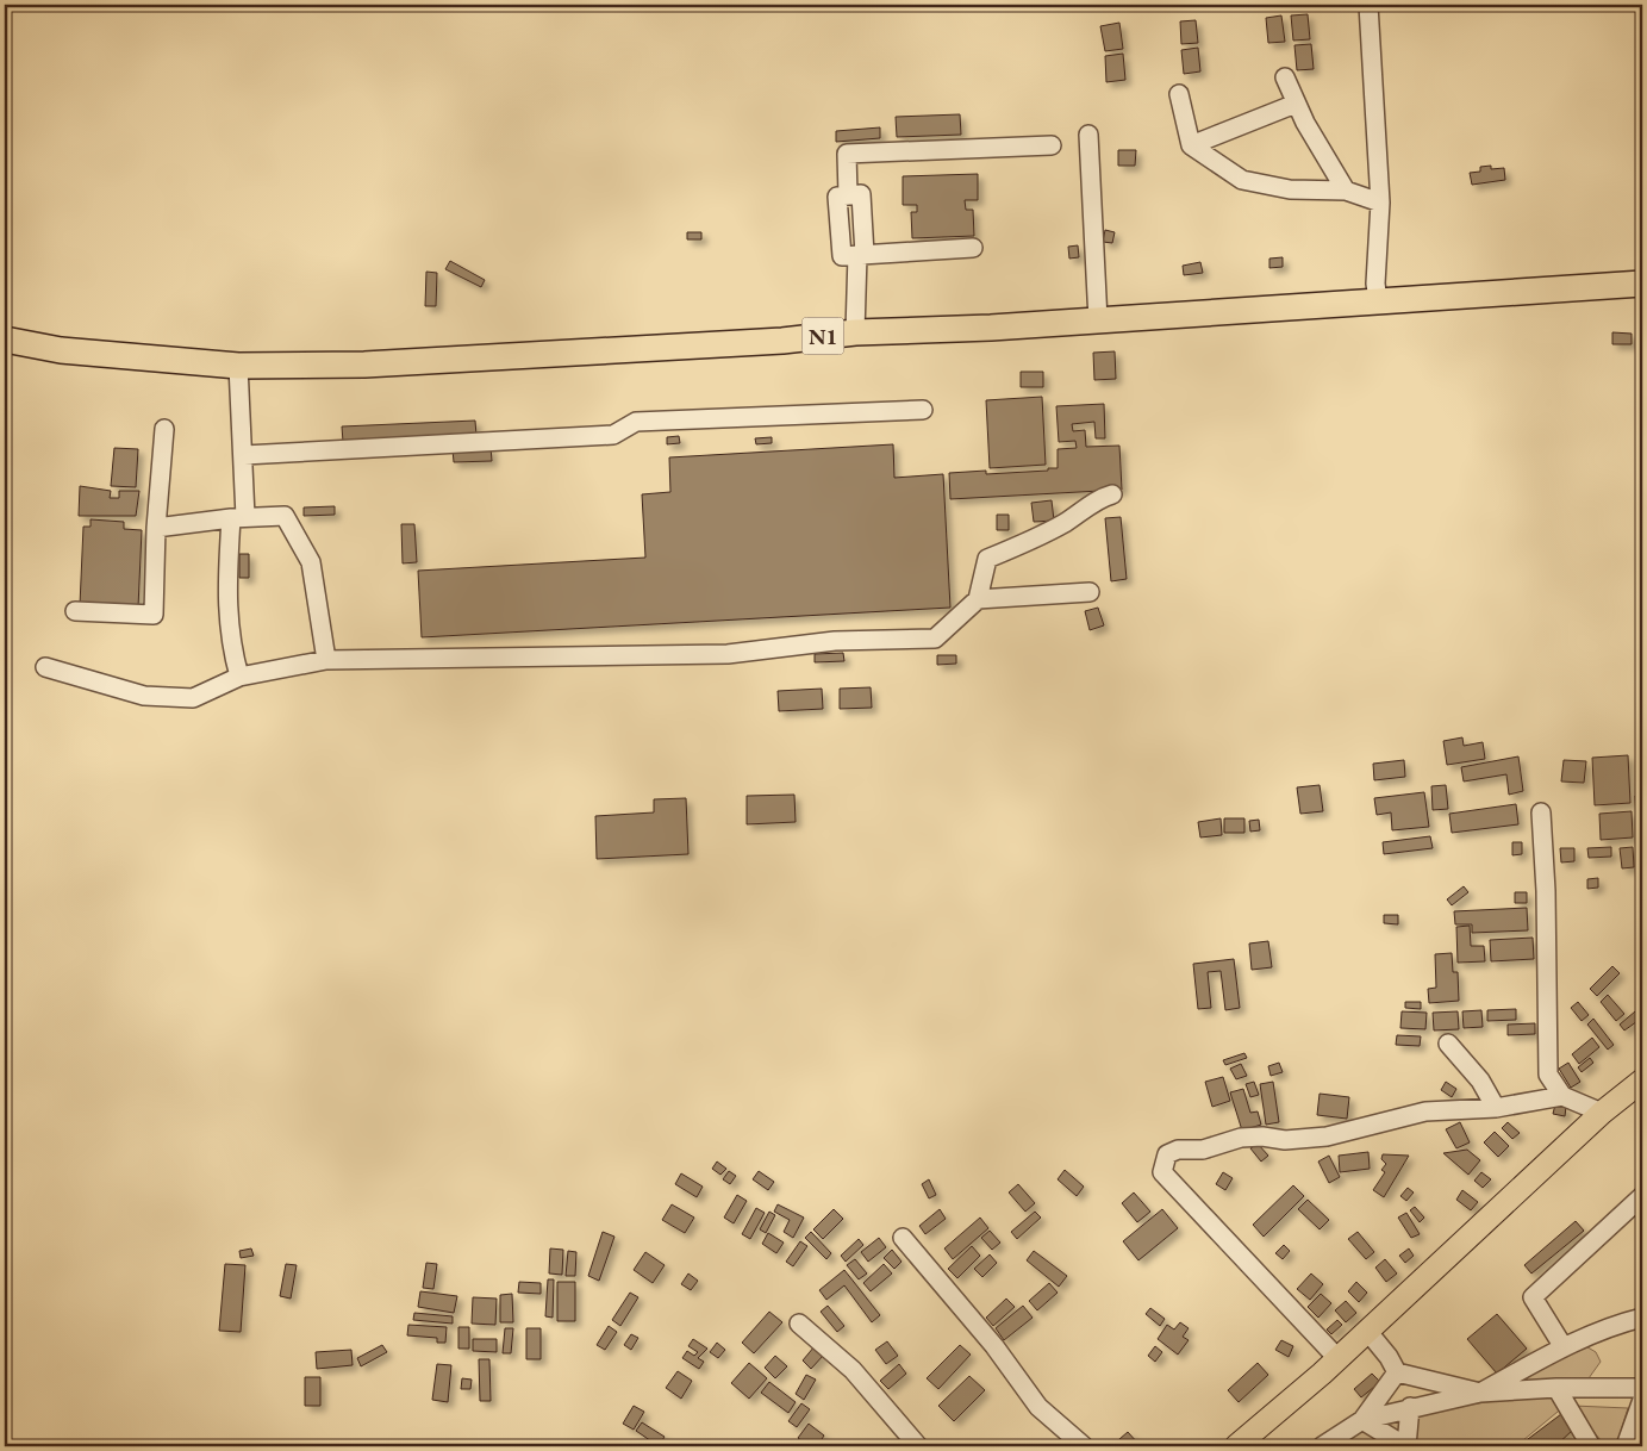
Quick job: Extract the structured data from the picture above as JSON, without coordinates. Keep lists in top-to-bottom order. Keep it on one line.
{"streets":{"highway":["N1"]}}
